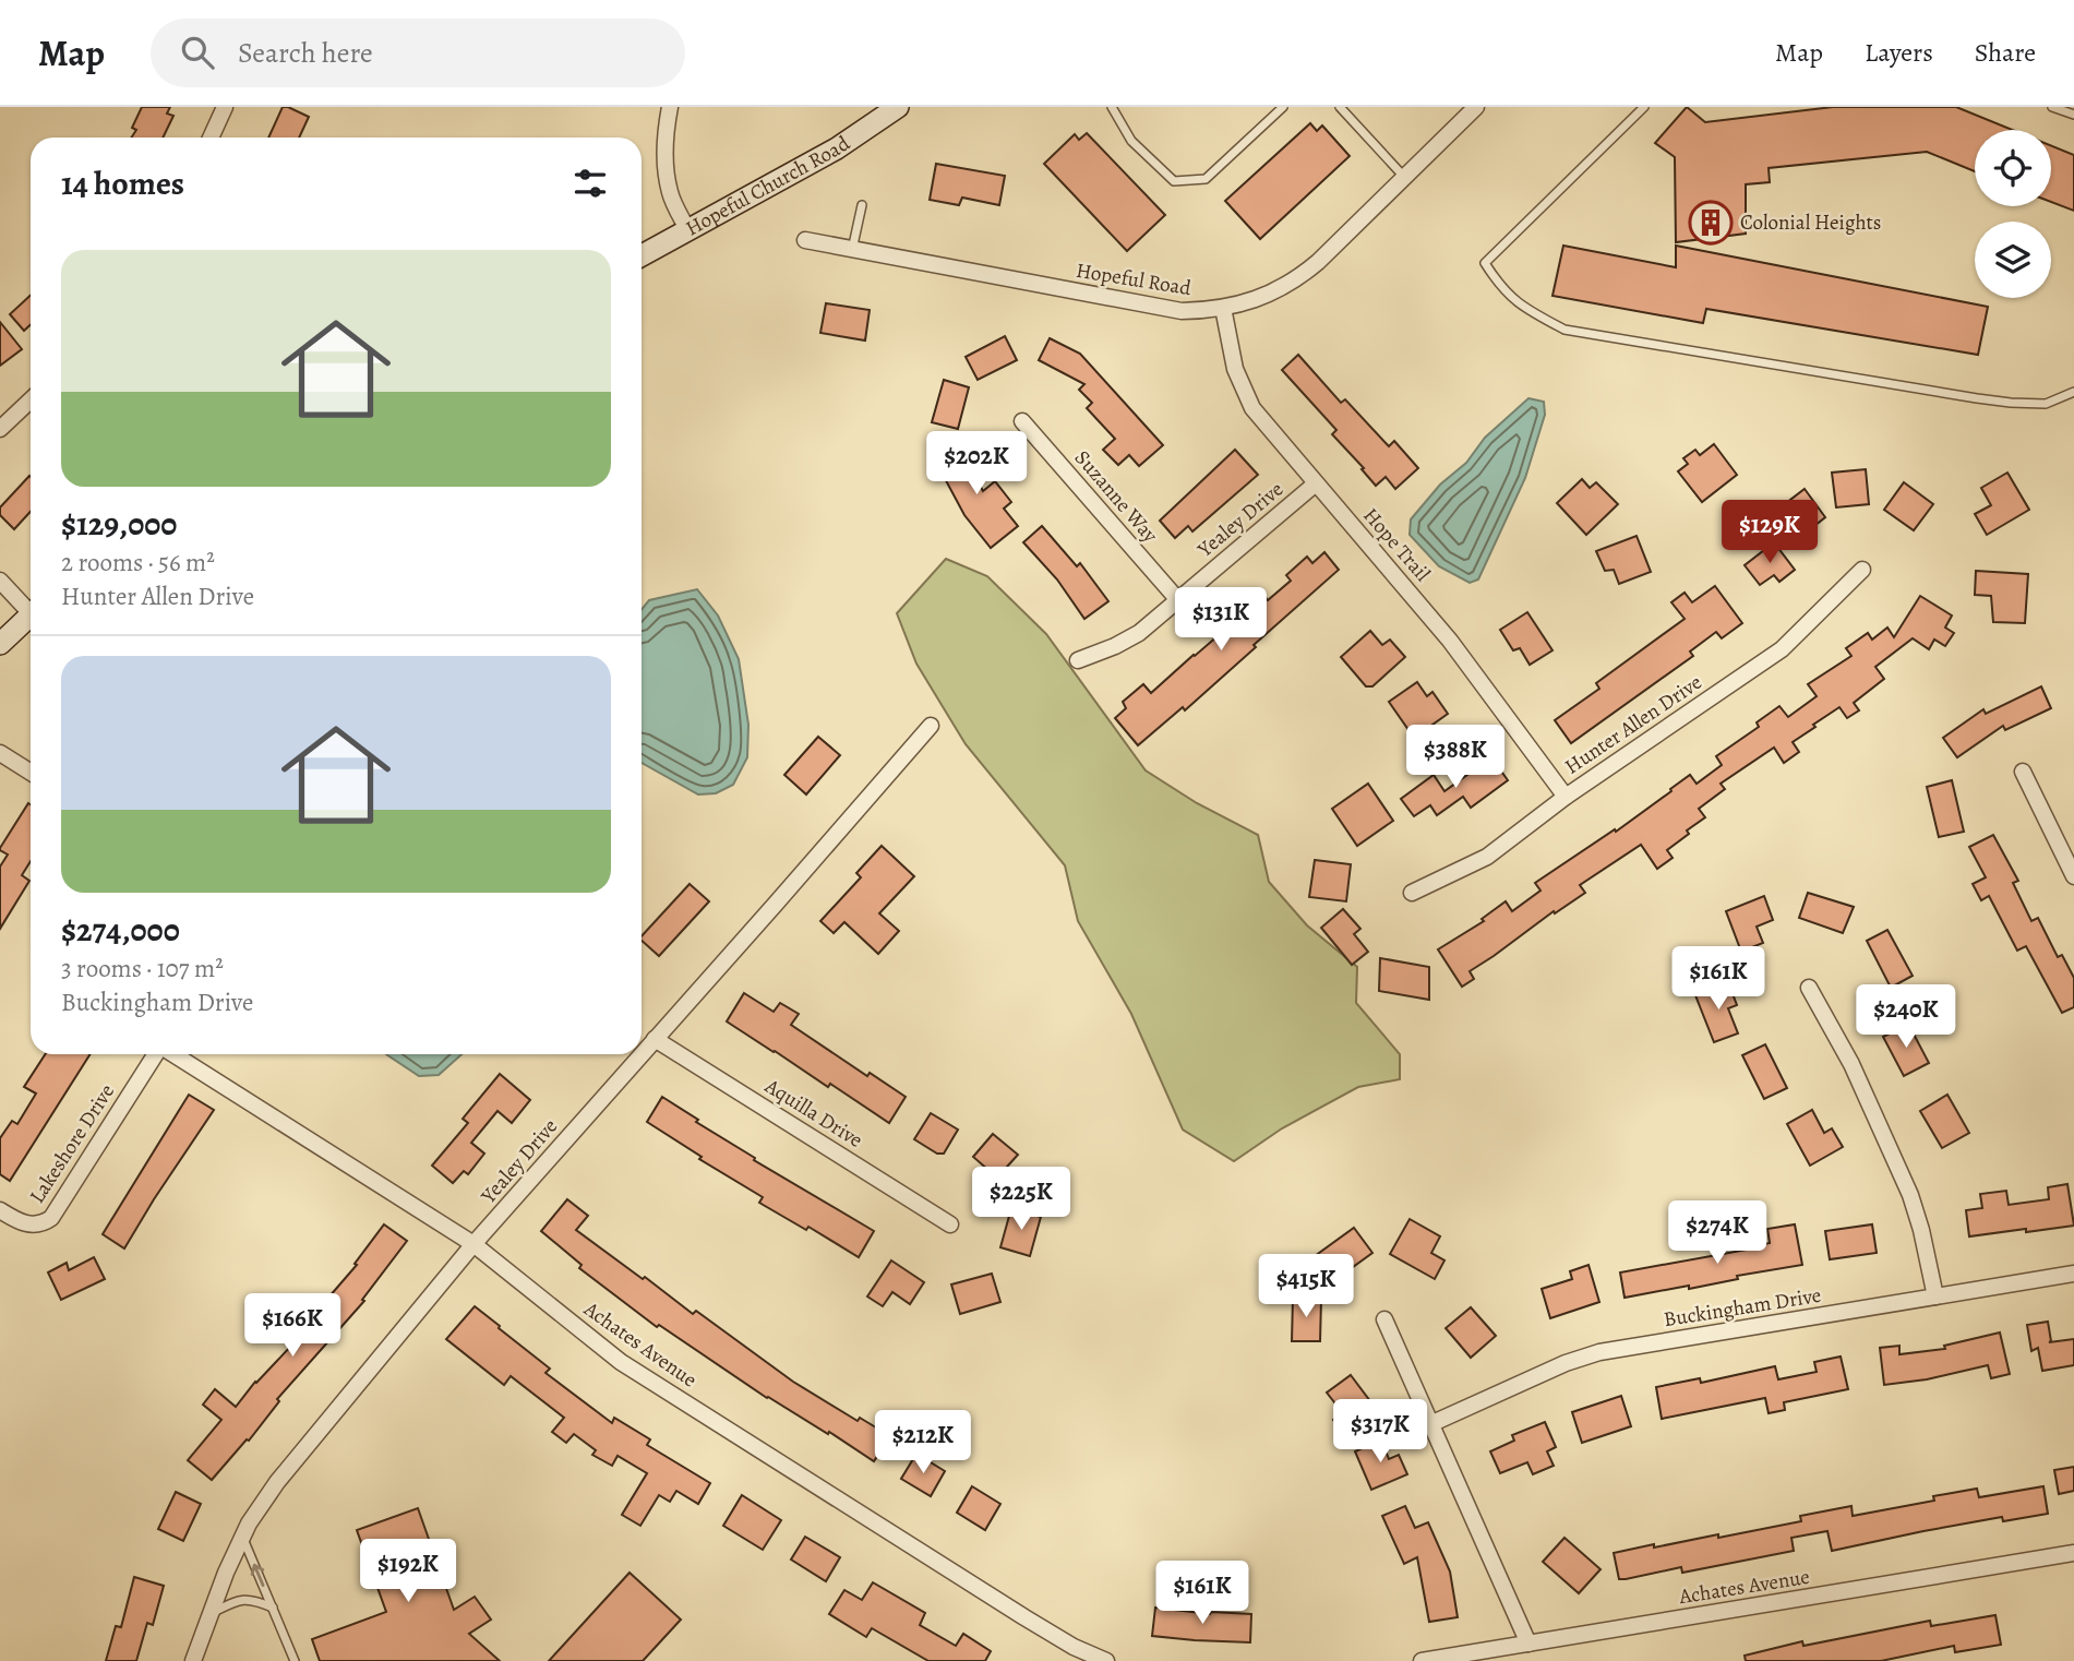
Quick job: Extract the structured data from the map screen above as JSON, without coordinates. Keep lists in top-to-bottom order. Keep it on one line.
{"streets":{"main road":["Hopeful Church Road"],"street":["Hopeful Road","Suzanne Way","Yealey Drive","Hope Trail","Hunter Allen Drive","Aquilla Drive","Lakeshore Drive","Buckingham Drive","Achates Avenue"]},"crossings":[["Hopeful Road","Hope Trail"],["Suzanne Way","Yealey Drive"],["Yealey Drive","Hope Trail"],["Yealey Drive","Aquilla Drive"],["Yealey Drive","Achates Avenue"],["Hope Trail","Hunter Allen Drive"]],"places":{"building":["Colonial Heights"]},"page":{"header":"Map","search":"Search here","nav":["Map","Layers","Share"],"heading":"14 homes","list":[{"name":"$129,000","note":"2 rooms · 56 m² · Hunter Allen Drive"},{"name":"$274,000","note":"3 rooms · 107 m² · Buckingham Drive"}],"price":["$202K","$129K","$131K","$388K","$161K","$240K","$225K","$274K","$415K","$166K","$317K","$212K","$192K","$161K"]}}
